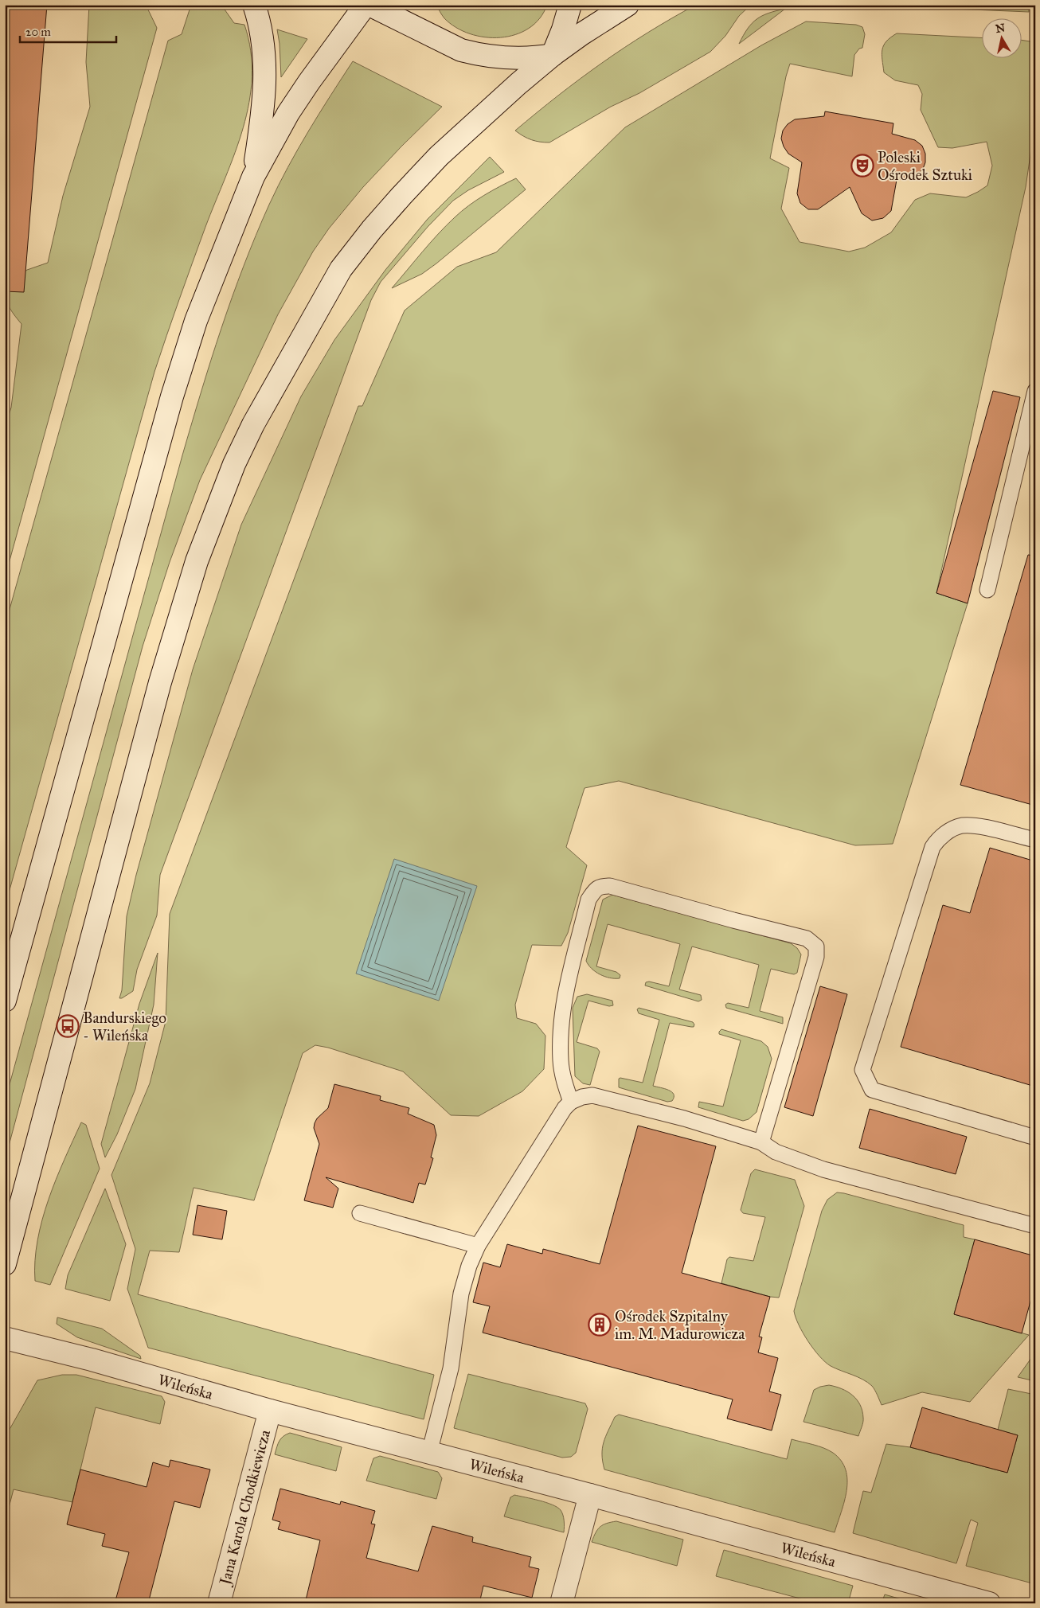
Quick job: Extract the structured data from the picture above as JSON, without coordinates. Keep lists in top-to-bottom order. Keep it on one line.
{"streets":{"main road":["Wileńska","Jana Karola Chodkiewicza"]},"crossings":[["Wileńska","Jana Karola Chodkiewicza"]],"places":{"theatre":["Poleski Ośrodek Sztuki"],"bus stop":["Bandurskiego - Wileńska"],"building":["Ośrodek Szpitalny im. M. Madurowicza"]},"scale_bar":"20 m","north":"top"}
